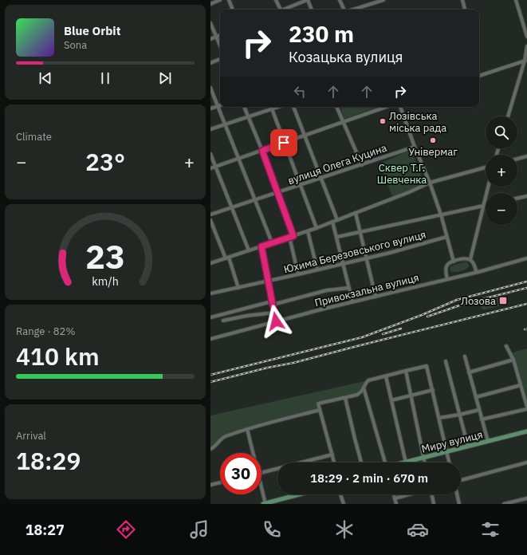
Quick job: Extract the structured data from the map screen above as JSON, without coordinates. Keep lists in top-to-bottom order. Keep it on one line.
{"streets":{"main road":["Миру вулиця"],"street":["вулиця Олега Куцина","Юхима Березовського вулиця","Привокзальна вулиця"]},"parks":["Сквер Т.Г. Шевченка"],"places":{"other":["Лозівська міська рада","Універмаг"],"transit":["Лозова"]},"page":{"turn":["230 m","Козацька вулиця"],"song":["Blue Orbit","Sona"],"tile":["Climate",["Range · 82%","410 km"],["Arrival","18:29"]],"map_buttons":["+","−"],"heat":["−","23°","+"],"limit":"30","trip":"18:29 · 2 min · 670 m","tabs":"18:27","gauge":["23","km/h"]}}
